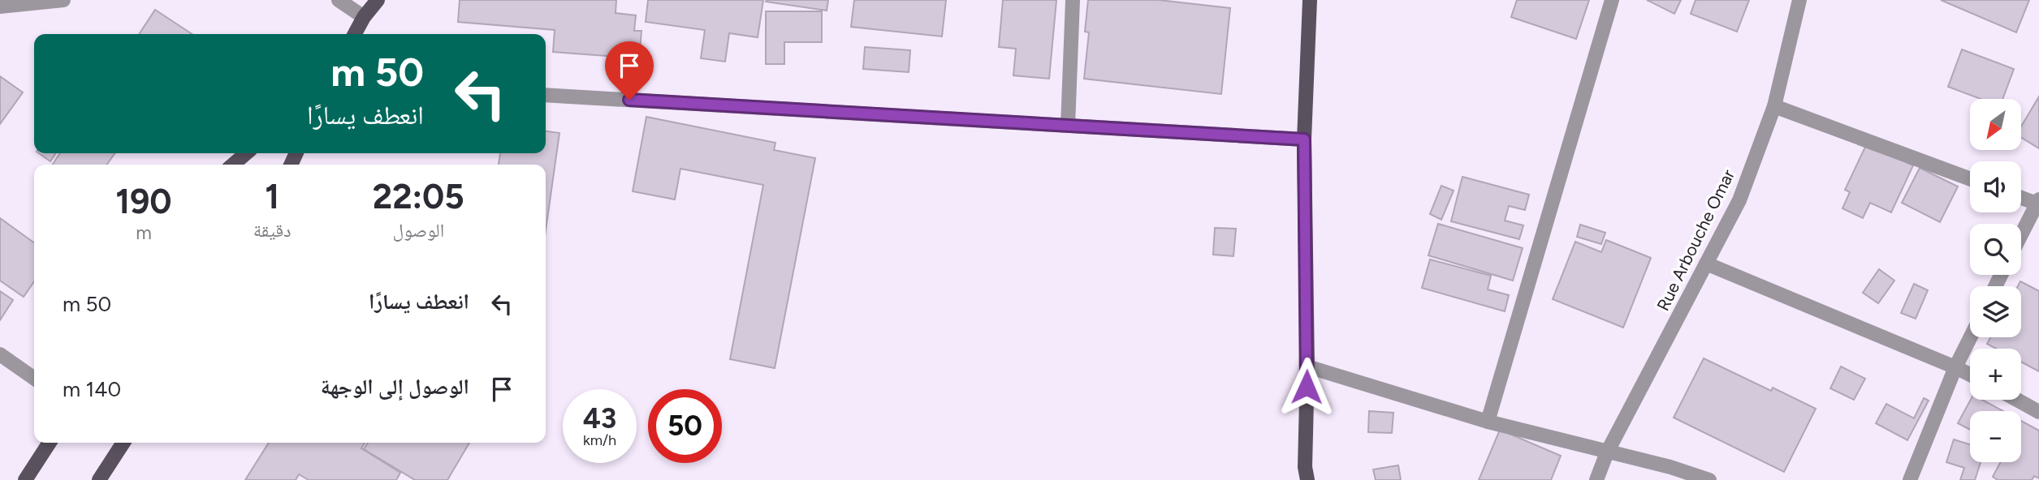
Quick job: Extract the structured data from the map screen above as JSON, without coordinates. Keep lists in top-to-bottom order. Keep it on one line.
{"streets":{"street":["Rue Arbouche Omar"]},"north":"bottom left","page":{"turn":["50 m","انعطف يسارًا"],"map_buttons":["+","−"],"eta":["22:05","الوصول","1","دقيقة","190","m"],"list":[{"name":"انعطف يسارًا","value":"50 m"},{"name":"الوصول إلى الوجهة","value":"140 m"}],"speed":"43 km/h","limit":"50"}}
